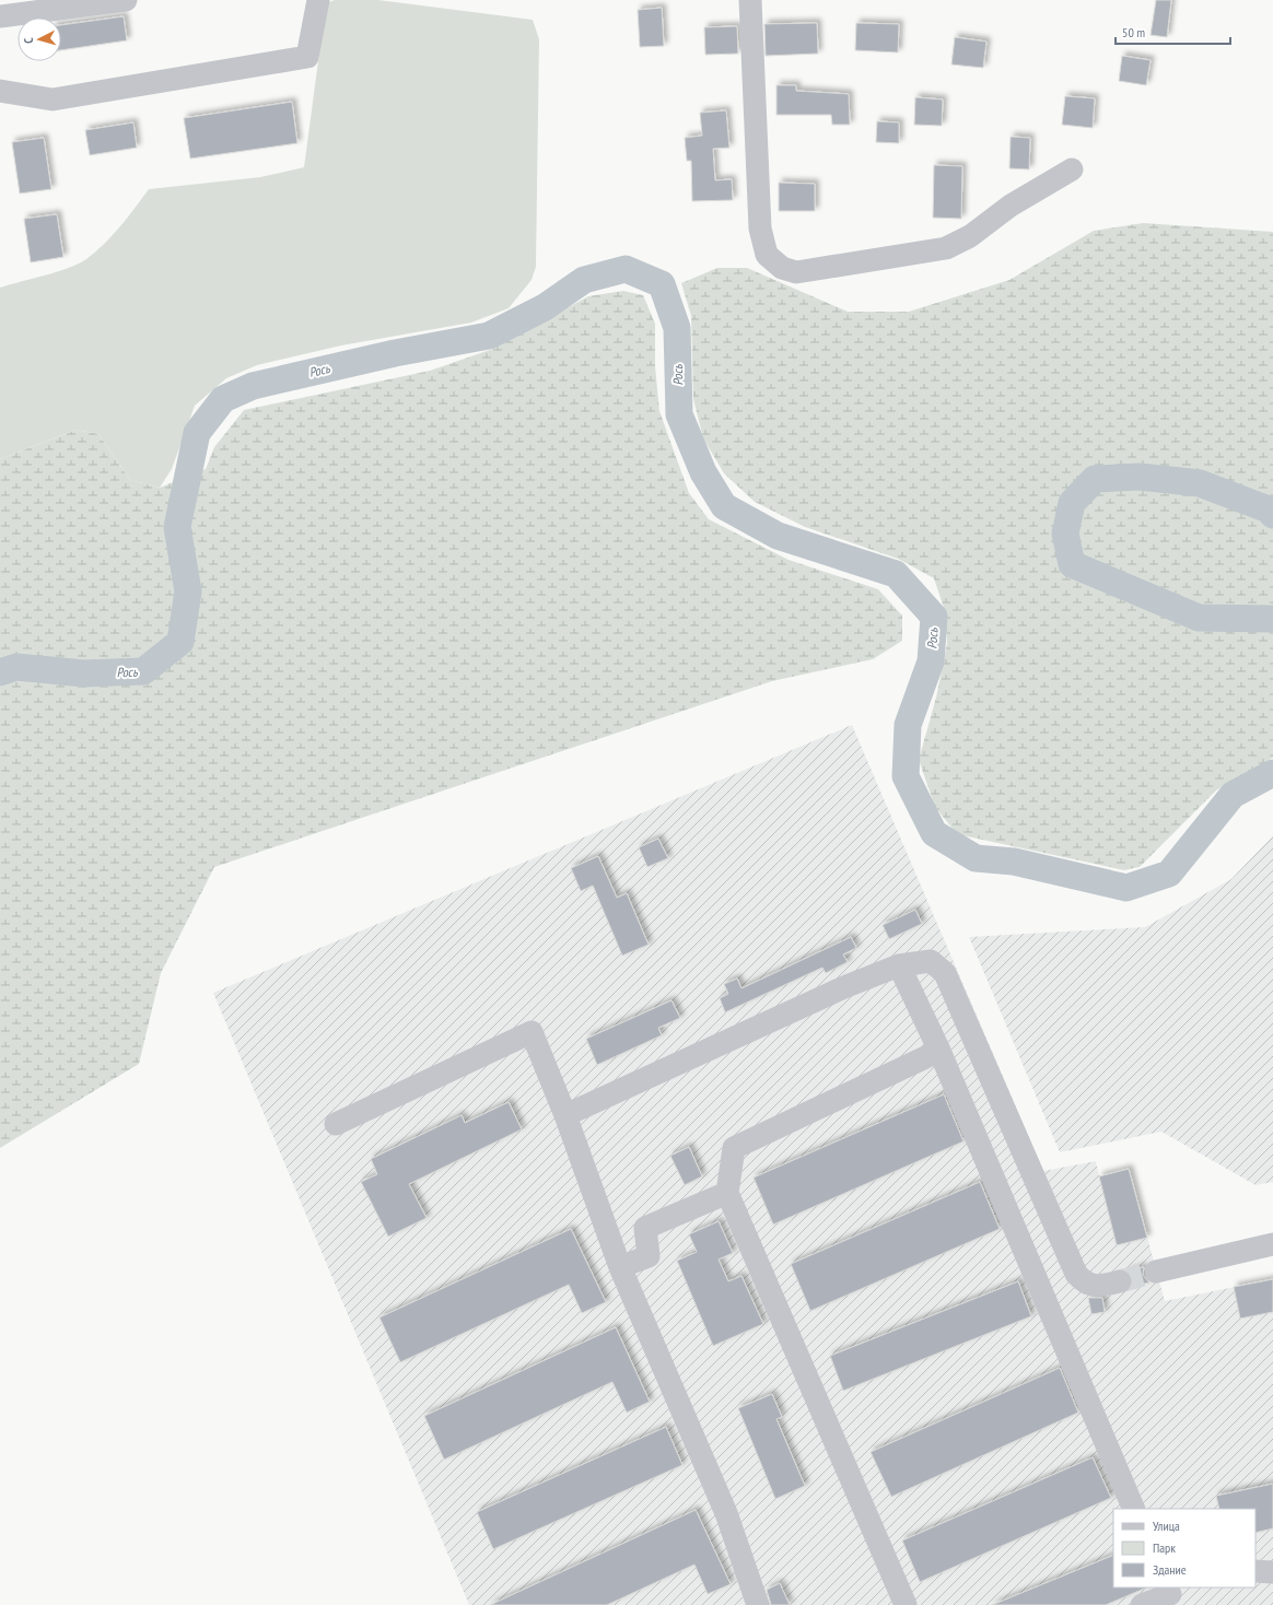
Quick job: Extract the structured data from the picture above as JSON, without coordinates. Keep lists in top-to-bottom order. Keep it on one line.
{"water":["Рось"],"legend":["Улица","Парк","Здание"],"scale_bar":"50 m","north":"left"}
